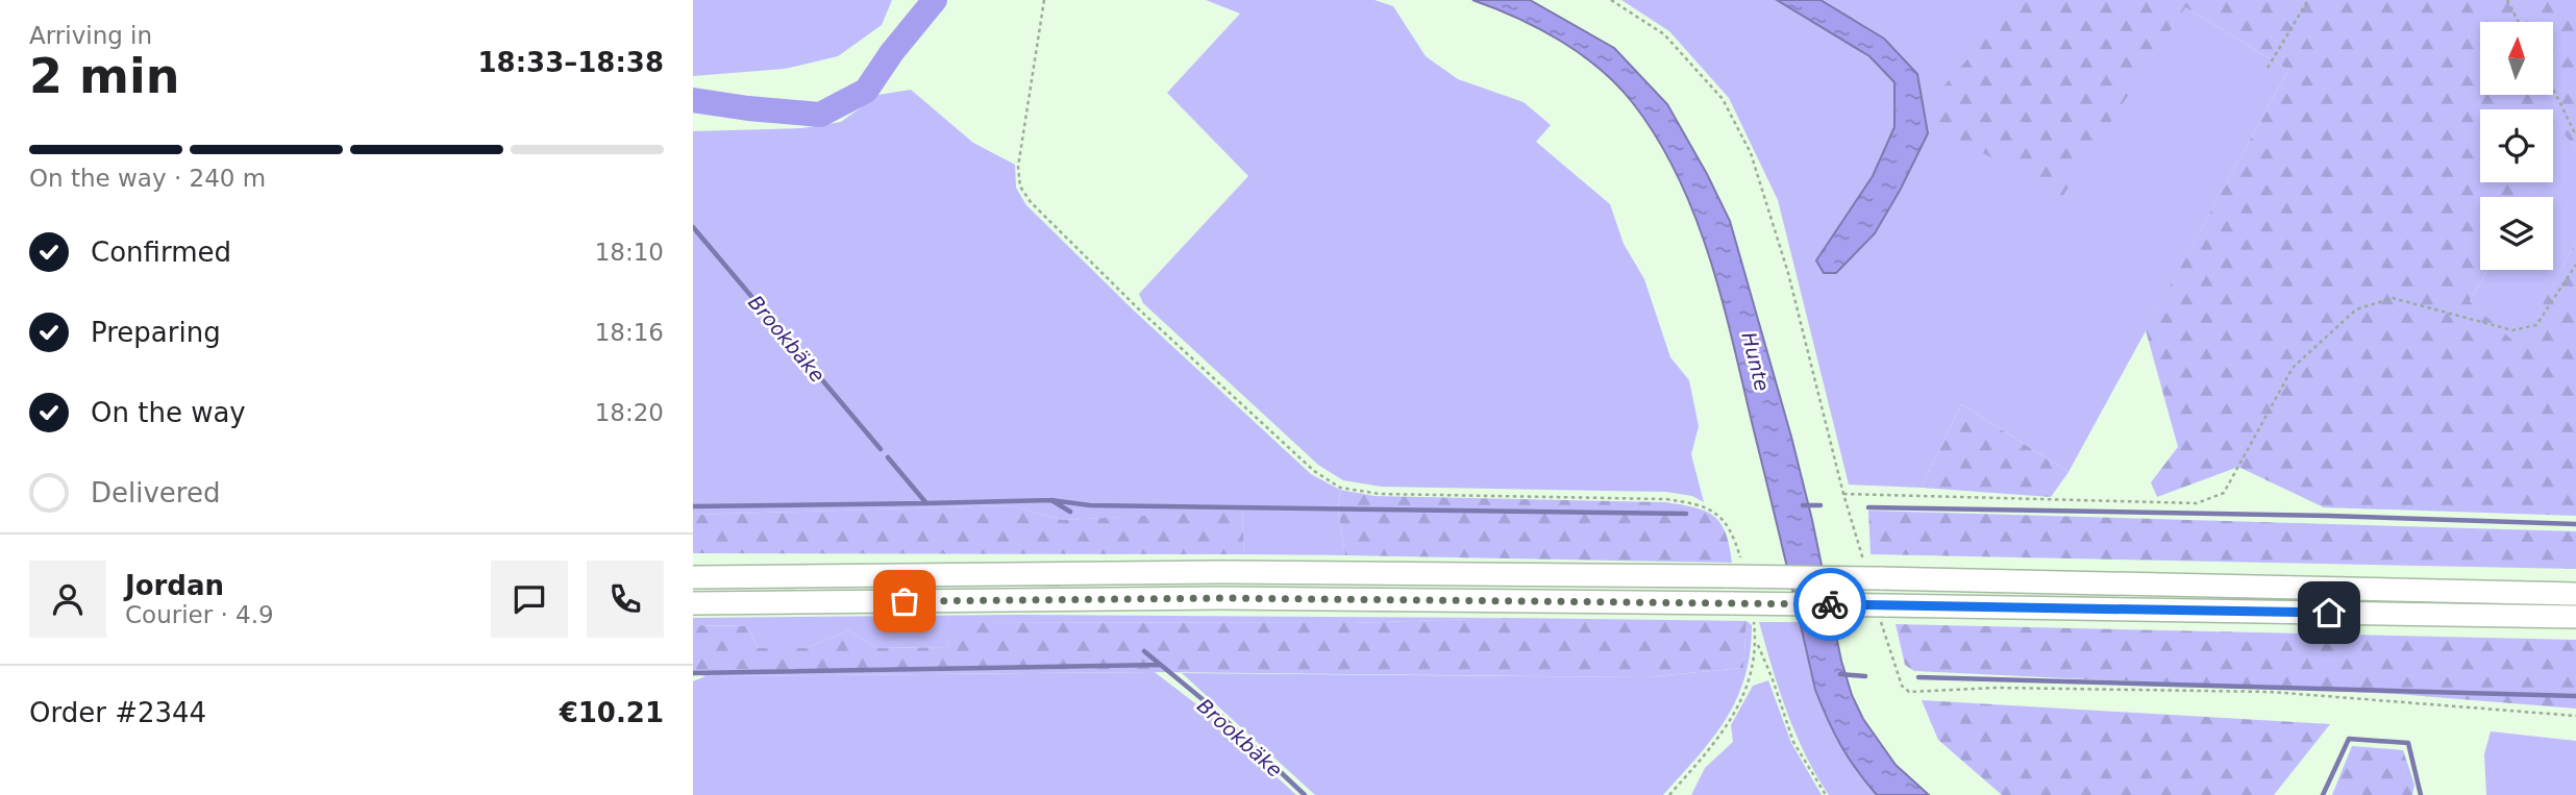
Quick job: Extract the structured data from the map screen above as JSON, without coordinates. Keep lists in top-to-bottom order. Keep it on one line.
{"water":["Brookbäke","Hunte"],"north":"top","page":{"heading":["2 min","Arriving in","18:33–18:38"],"panel":["Jordan","Courier · 4.9","Order #2344","€10.21"],"bar":"On the way · 240 m","list":[["Confirmed","18:10"],["Preparing","18:16"],["On the way","18:20"],"Delivered"]}}
